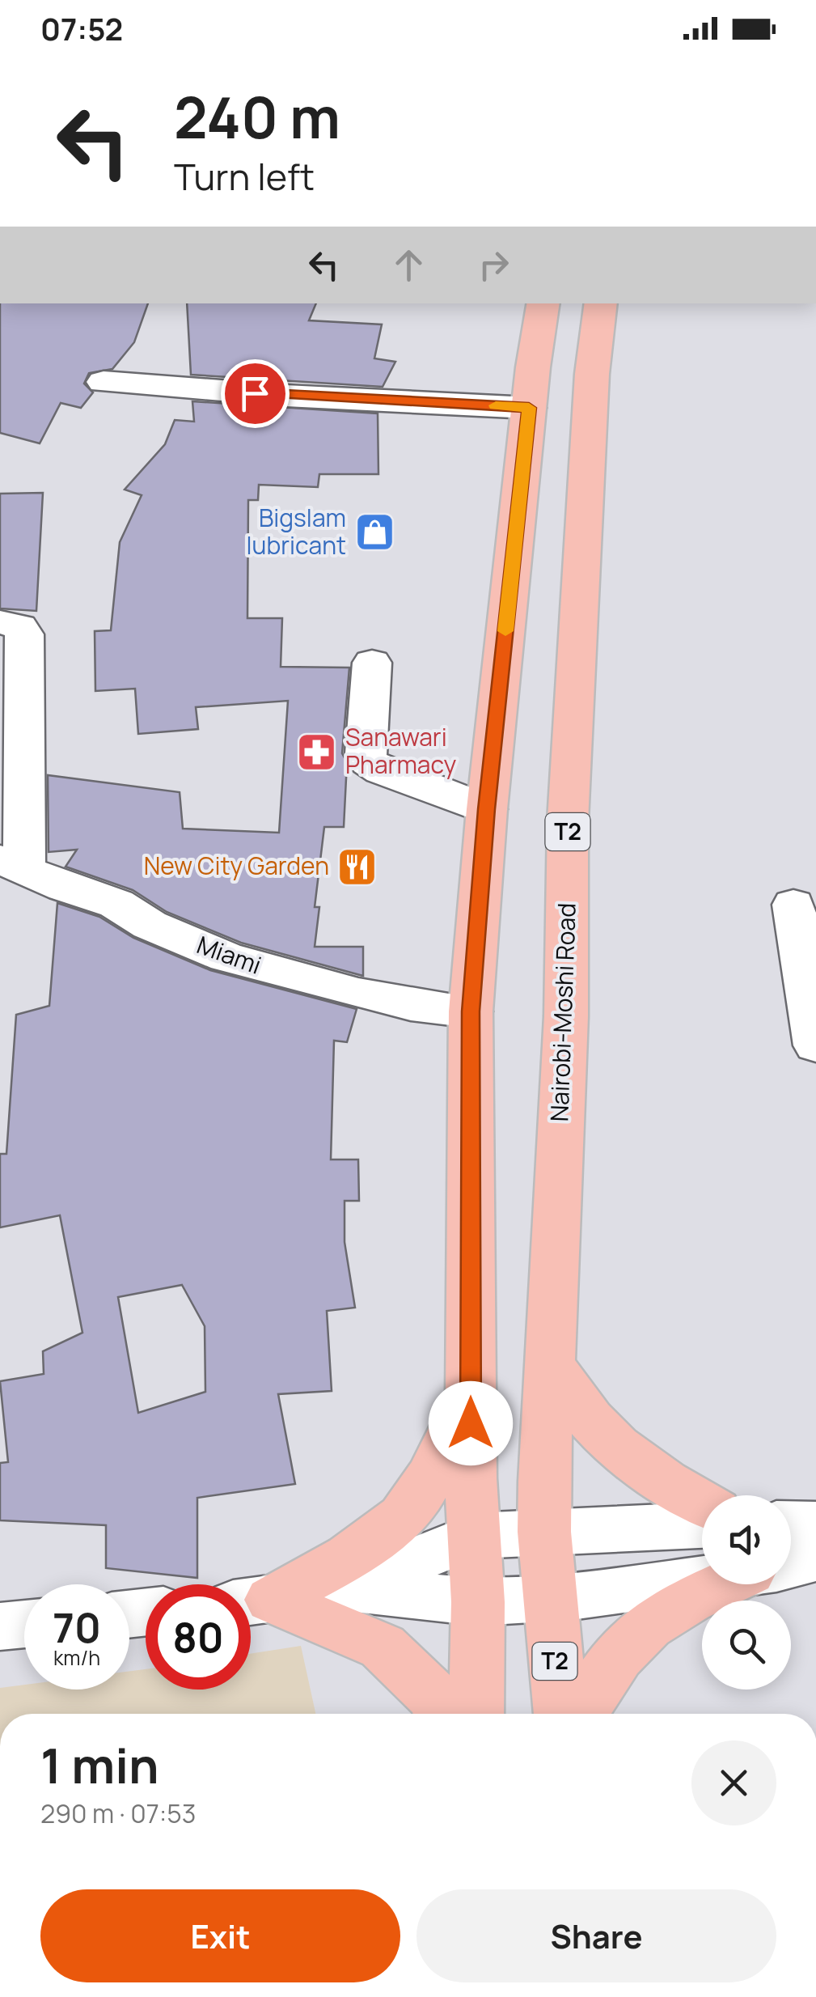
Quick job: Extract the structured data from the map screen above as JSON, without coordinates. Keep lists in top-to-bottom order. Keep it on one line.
{"streets":{"highway":["T2","Nairobi-Moshi Road"],"street":["Miami"]},"places":{"shop":["Bigslam lubricant"],"pharmacy":["Sanawari Pharmacy"],"restaurant":["New City Garden"]},"page":{"status":"07:52","turn":["240 m","Turn left"],"speed":"70 km/h","limit":"80","heading":["1 min","290 m · 07:53"],"buttons":["Exit","Share"]}}
